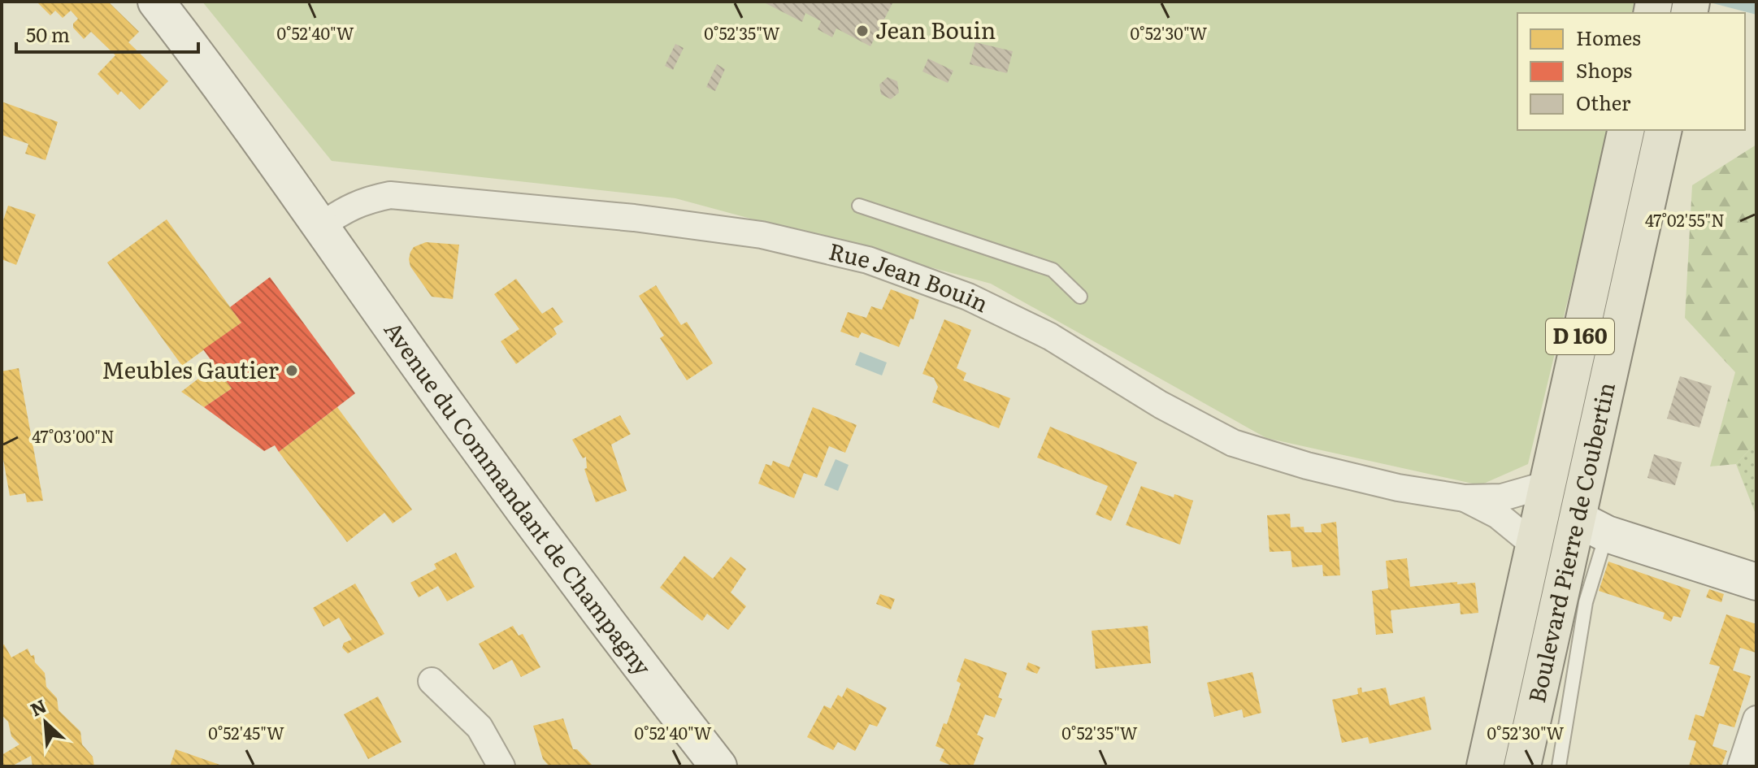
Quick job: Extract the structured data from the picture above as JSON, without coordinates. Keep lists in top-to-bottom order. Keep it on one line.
{"streets":{"main road":["D 160","Avenue du Commandant de Champagny","Boulevard Pierre de Coubertin"],"street":["Rue Jean Bouin"]},"crossings":[["Rue Jean Bouin","Avenue du Commandant de Champagny"],["Rue Jean Bouin","Boulevard Pierre de Coubertin"]],"places":["Jean Bouin","Meubles Gautier"],"legend":["Homes","Shops","Other"],"scale_bar":"50 m","north":"top left","coordinates":["0°52'40\"W","0°52'35\"W","0°52'30\"W","47°02'55\"N","47°03'00\"N","0°52'45\"W"]}
